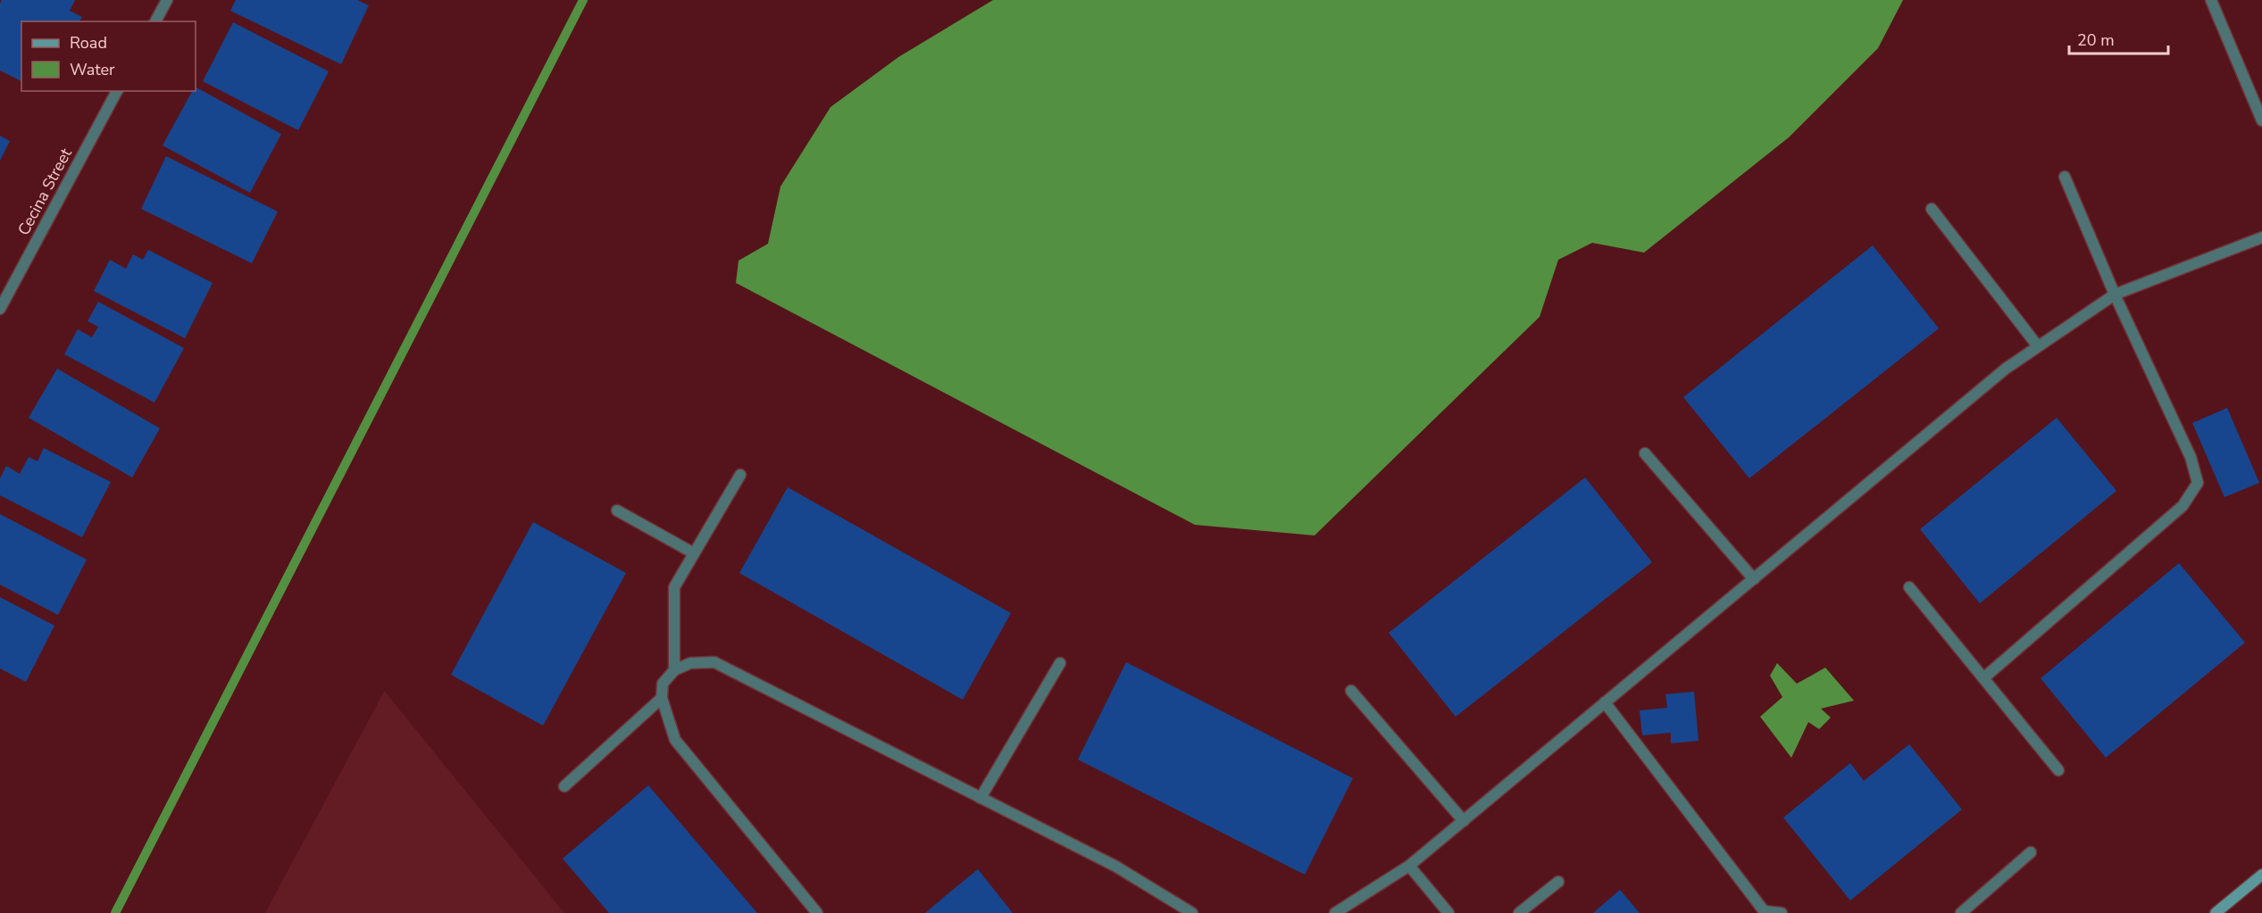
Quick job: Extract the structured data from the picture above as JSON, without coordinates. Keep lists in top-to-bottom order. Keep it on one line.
{"streets":{"street":["Cecina Street"]},"legend":["Road","Water"],"scale_bar":"20 m"}
